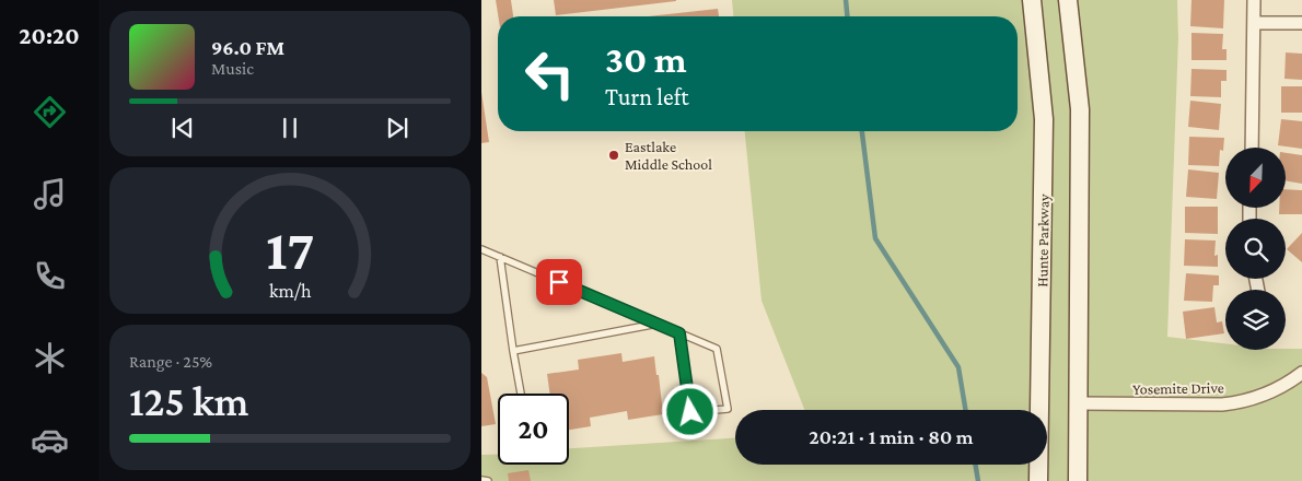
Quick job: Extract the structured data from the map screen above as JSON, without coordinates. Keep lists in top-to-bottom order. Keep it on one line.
{"streets":{"main road":["Hunte Parkway"],"street":["Yosemite Drive"]},"places":["Eastlake Middle School"],"north":"bottom left","page":{"tabs":"20:20","turn":["30 m","Turn left"],"song":["96.0 FM","Music"],"tile":["Range · 25%","125 km"],"limit":"20","trip":"20:21 · 1 min · 80 m","gauge":["17","km/h"]}}
